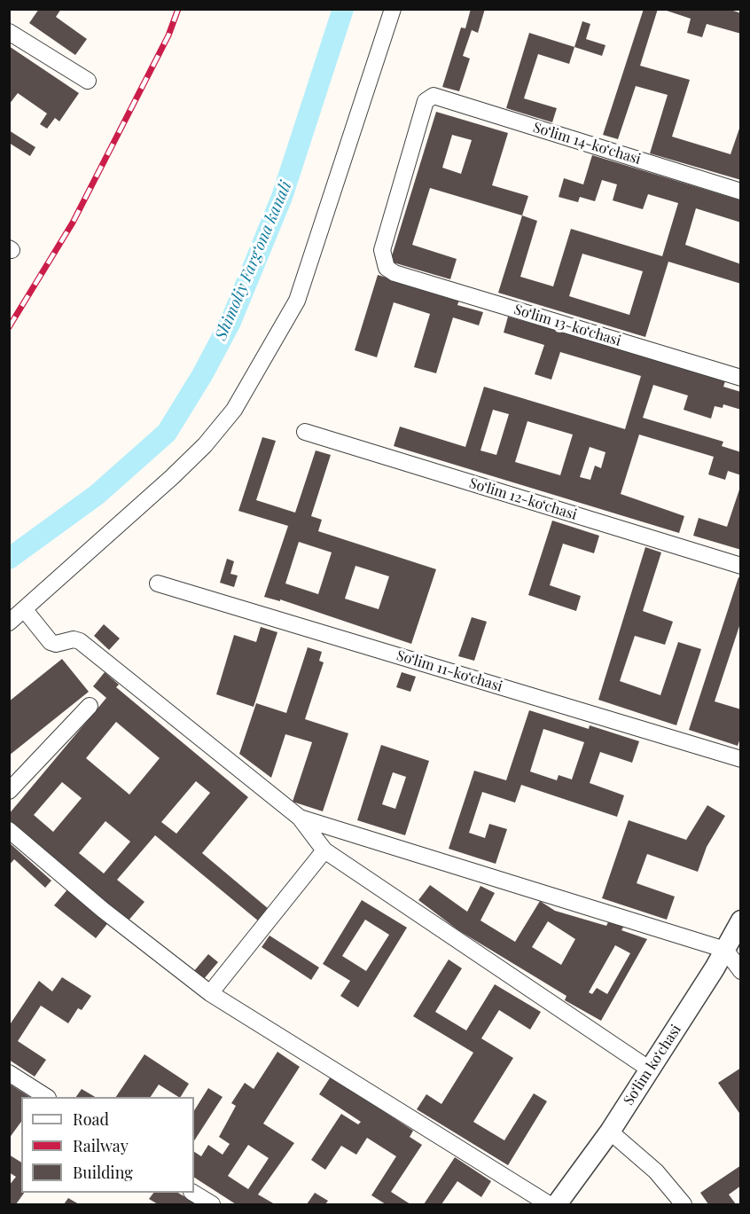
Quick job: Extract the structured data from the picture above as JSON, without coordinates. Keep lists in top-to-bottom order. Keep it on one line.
{"streets":{"street":["Soʻlim 14-koʻchasi","Soʻlim 13-koʻchasi","Soʻlim 12-koʻchasi","Soʻlim 11-koʻchasi","Soʻlim koʻchasi"]},"crossings":[["Soʻlim 14-koʻchasi","Soʻlim 13-koʻchasi"]],"water":["Shimoliy Fargʻona kanali"],"legend":["Road","Railway","Building"]}
